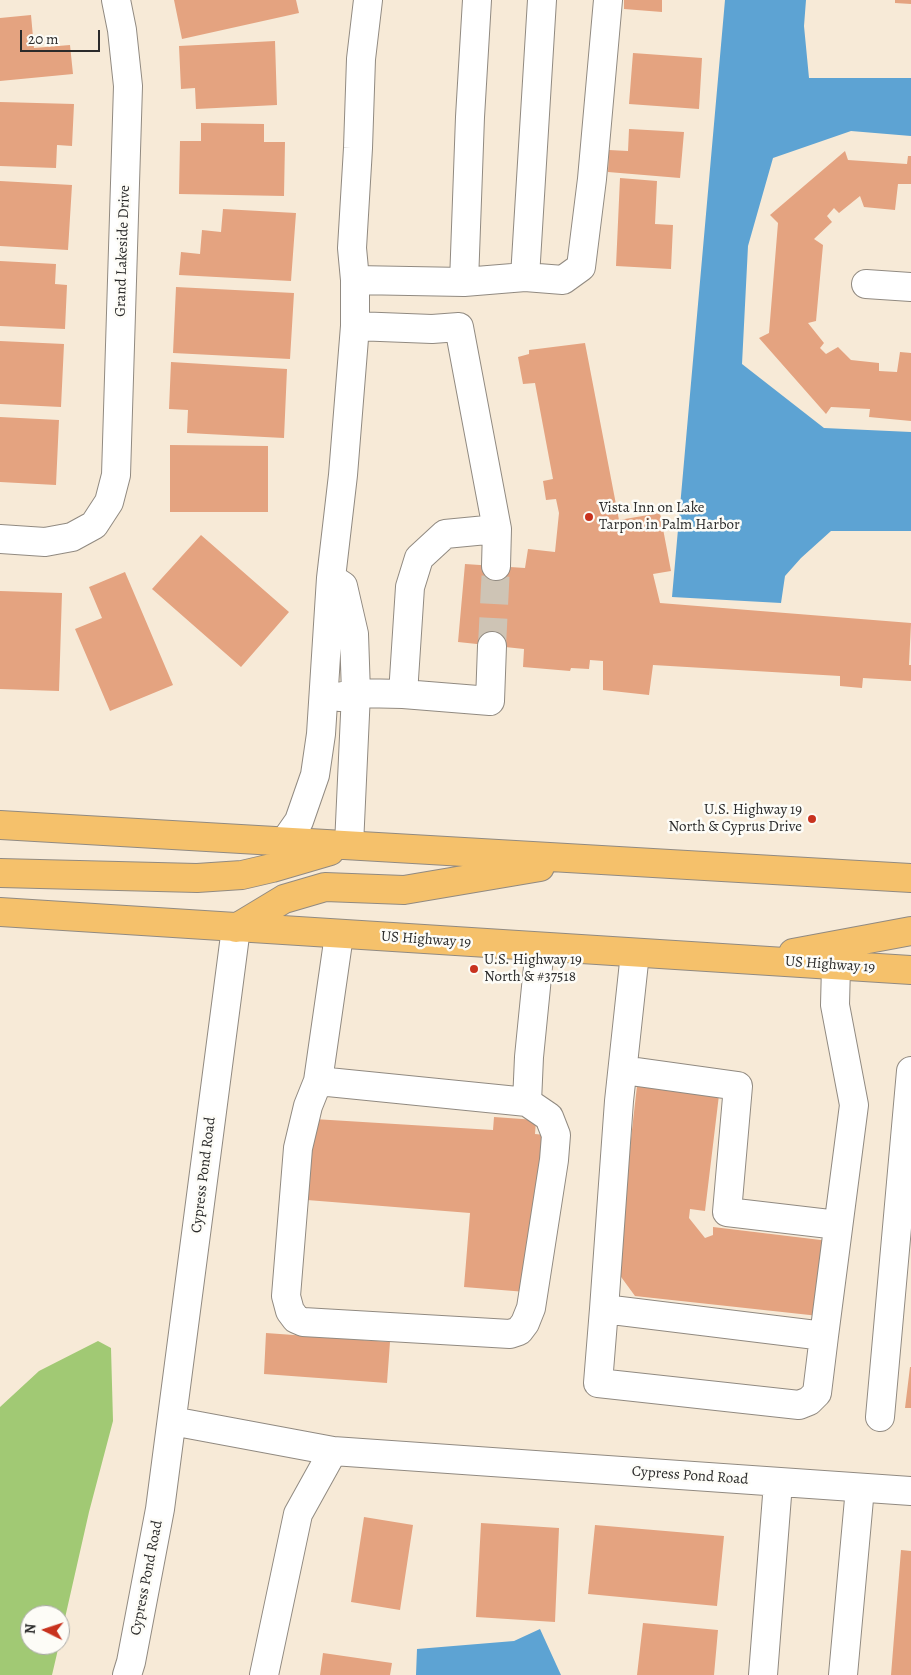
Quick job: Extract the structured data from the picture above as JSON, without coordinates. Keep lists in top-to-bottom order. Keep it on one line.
{"streets":{"highway":["US Highway 19"],"street":["Grand Lakeside Drive","Cypress Pond Road"]},"crossings":[["US Highway 19","Cypress Pond Road"]],"places":["Vista Inn on Lake Tarpon in Palm Harbor","U.S. Highway 19 North & Cyprus Drive","U.S. Highway 19 North & #37518"],"scale_bar":"20 m","north":"left"}
